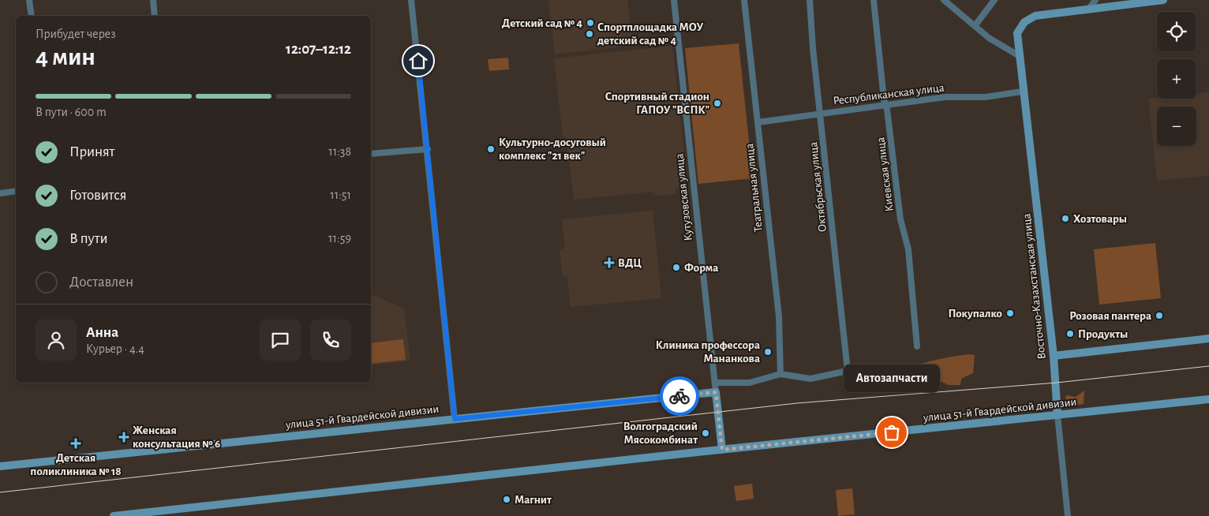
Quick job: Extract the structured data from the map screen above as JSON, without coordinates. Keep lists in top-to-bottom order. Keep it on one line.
{"streets":{"main road":["Восточно-Казахстанская улица","улица 51-й Гвардейской дивизии"],"street":["Республиканская улица","Киевская улица","Октябрьская улица","Театральная улица","Кутузовская улица"]},"crossings":[["Республиканская улица","Киевская улица"],["Республиканская улица","Октябрьская улица"],["Республиканская улица","Театральная улица"],["Республиканская улица","Восточно-Казахстанская улица"],["Октябрьская улица","Театральная улица"],["Кутузовская улица","улица 51-й Гвардейской дивизии"],["Восточно-Казахстанская улица","улица 51-й Гвардейской дивизии"]],"places":{"other":["Детский сад № 4","Спортплощадка МОУ детский сад № 4","Спортивный стадион ГАПОУ \"ВСПК\"","Культурно-досуговый комплекс \"21 век\"","Хозтовары","Форма","Покупалко","Розовая пантера","Продукты","Клиника профессора Мананкова","Автозапчасти","Волгоградский Мясокомбинат","Магнит"],"health":["ВДЦ","Женская консультация № 6","Детская поликлиника № 18"]},"page":{"map_buttons":["+","−"],"heading":["4 мин","Прибудет через","12:07–12:12"],"panel":["Анна","Курьер · 4.4"],"bar":"В пути · 600 m","list":[["Принят","11:38"],["Готовится","11:51"],["В пути","11:59"],"Доставлен"],"bubble":"Автозапчасти"}}
